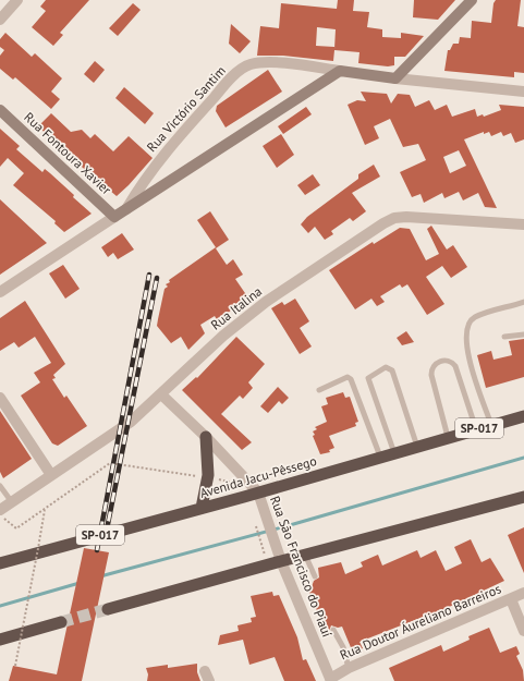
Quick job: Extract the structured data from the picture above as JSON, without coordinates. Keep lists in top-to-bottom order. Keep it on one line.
{"streets":{"highway":["SP-017","Avenida Jacu-Pêssego"],"main road":["Rua Victório Santim","Rua Fontoura Xavier"],"street":["Rua Italina","Rua São Francisco do Piauí","Rua Doutor Áureliano Barreiros"]},"crossings":[["Rua Victório Santim","Rua Fontoura Xavier"],["Rua Italina","Rua São Francisco do Piauí"],["Avenida Jacu-Pêssego","Rua São Francisco do Piauí"],["Rua São Francisco do Piauí","Rua Doutor Áureliano Barreiros"]]}
